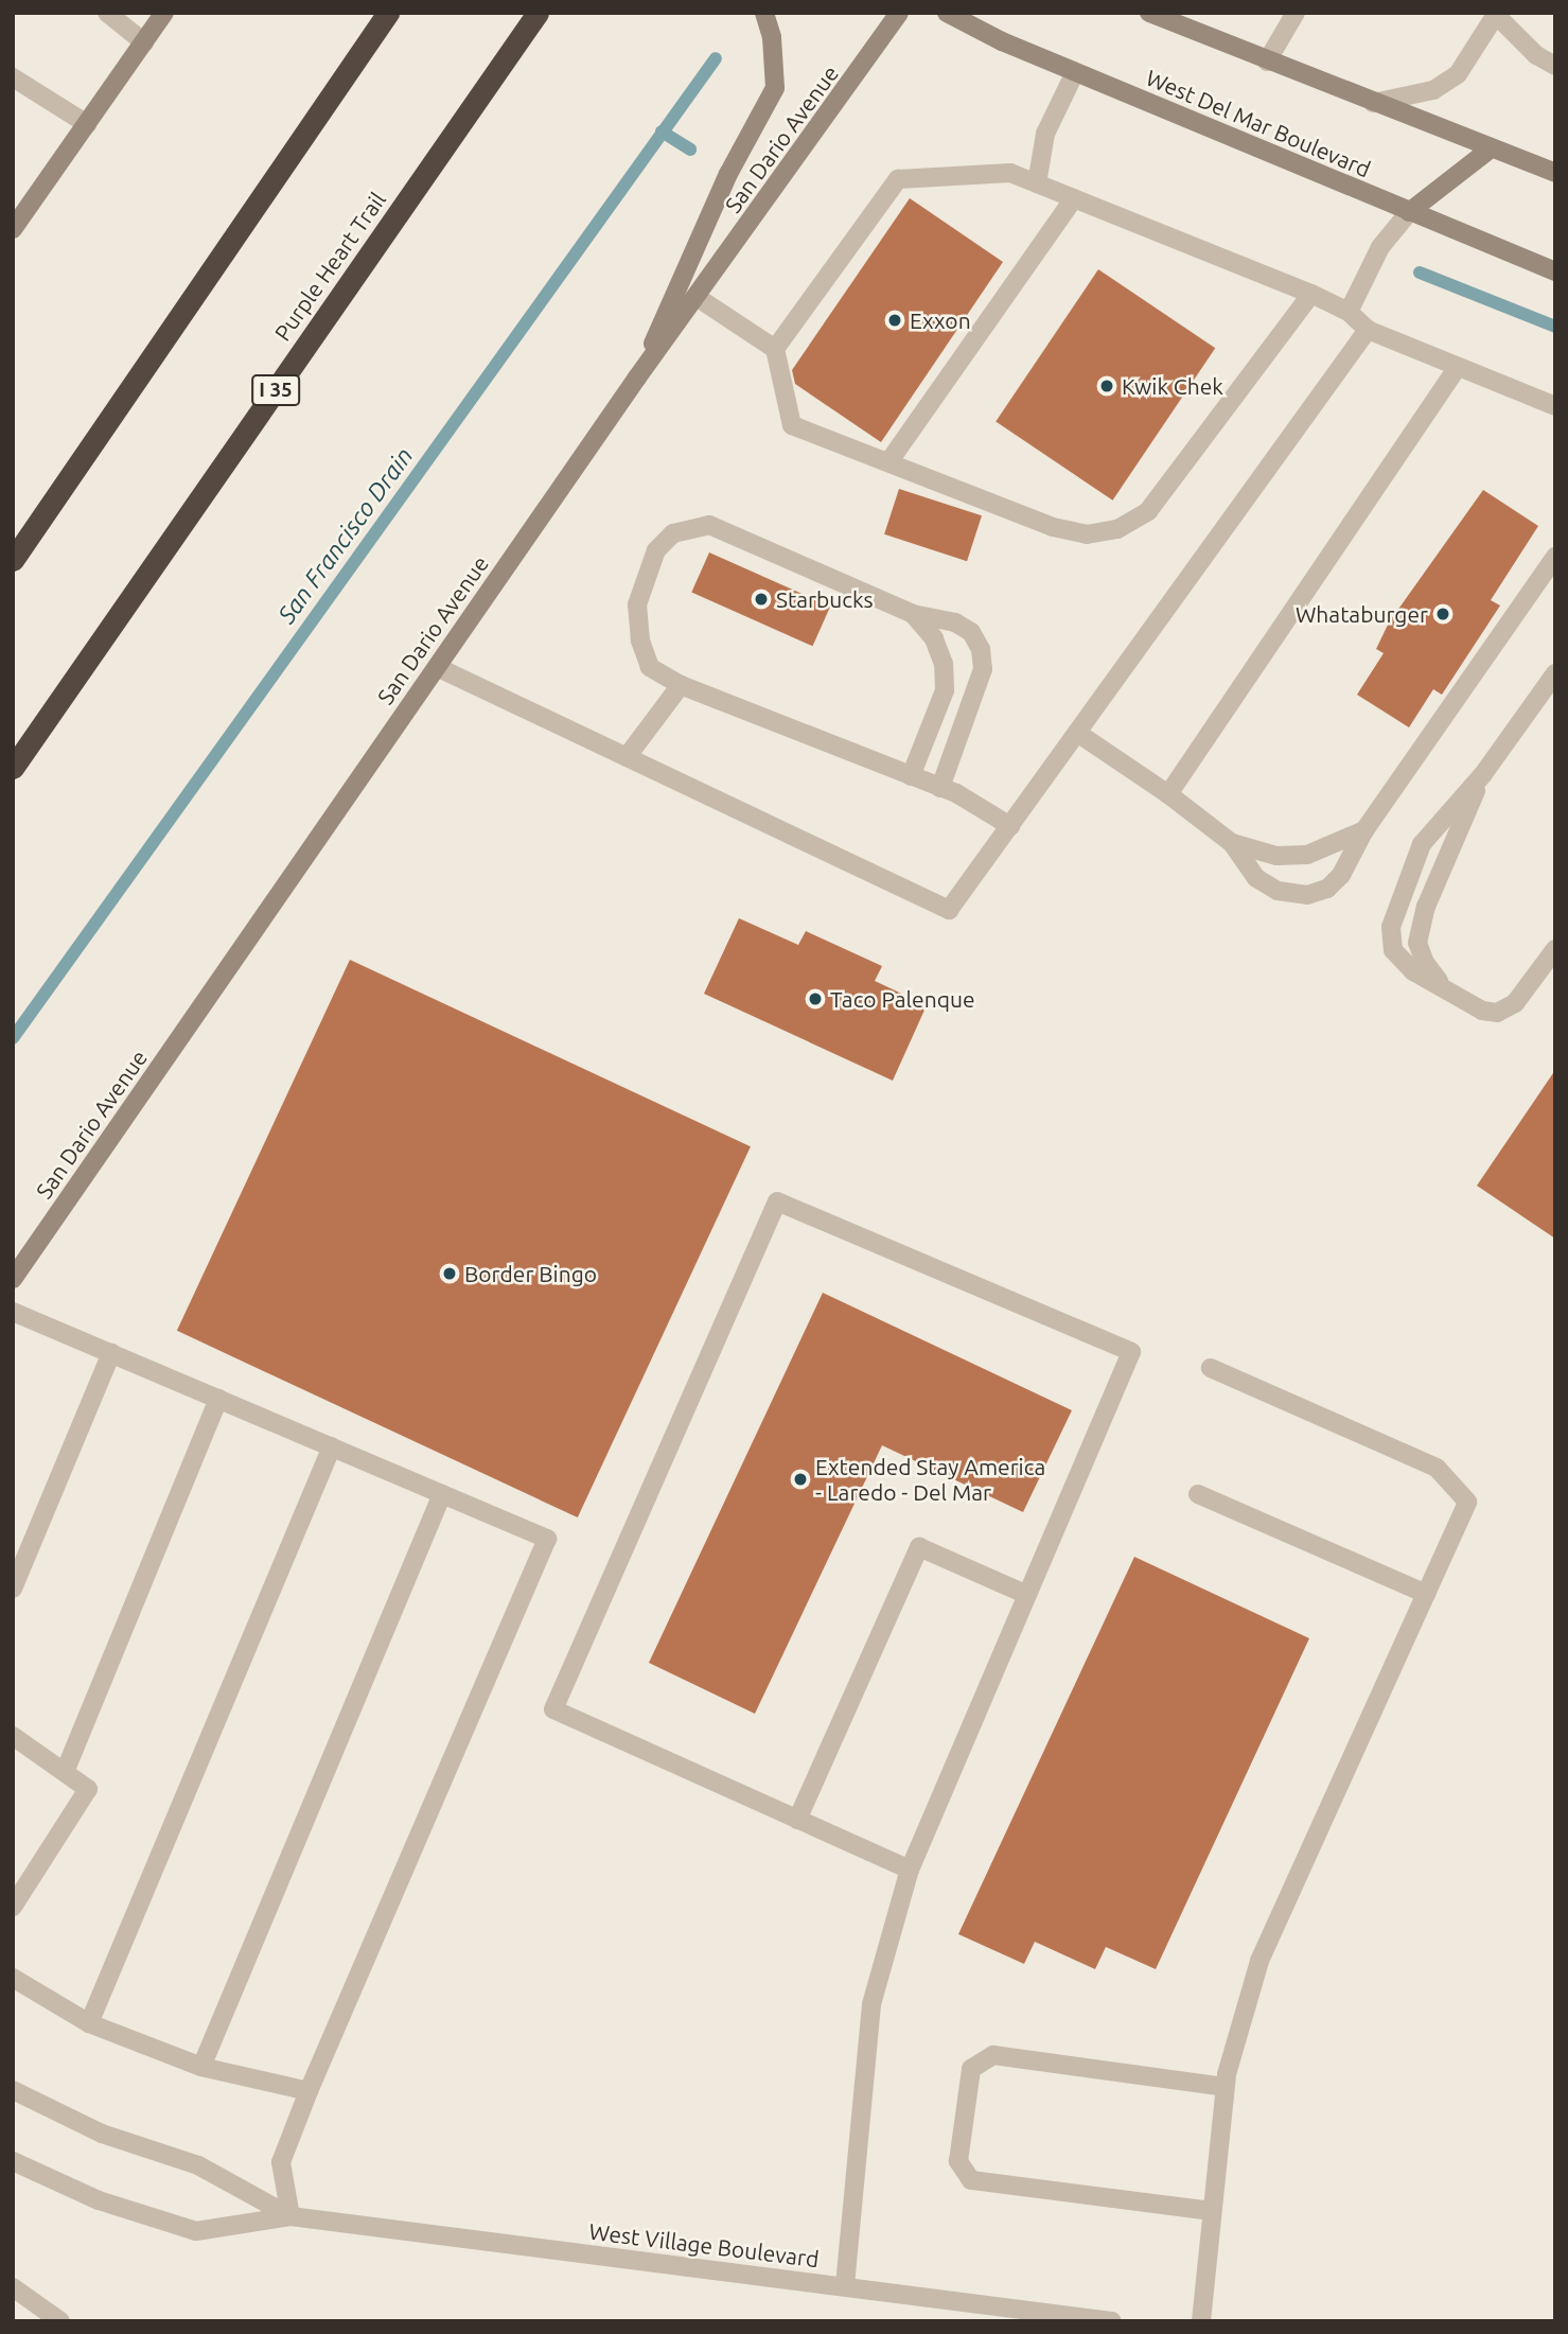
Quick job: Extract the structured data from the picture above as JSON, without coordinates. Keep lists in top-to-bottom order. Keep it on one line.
{"streets":{"highway":["Purple Heart Trail","I 35"],"main road":["West Del Mar Boulevard","San Dario Avenue"],"street":["West Village Boulevard"]},"water":["San Francisco Drain"],"places":["Exxon","Kwik Chek","Starbucks","Whataburger","Taco Palenque","Border Bingo","Extended Stay America - Laredo - Del Mar"]}
